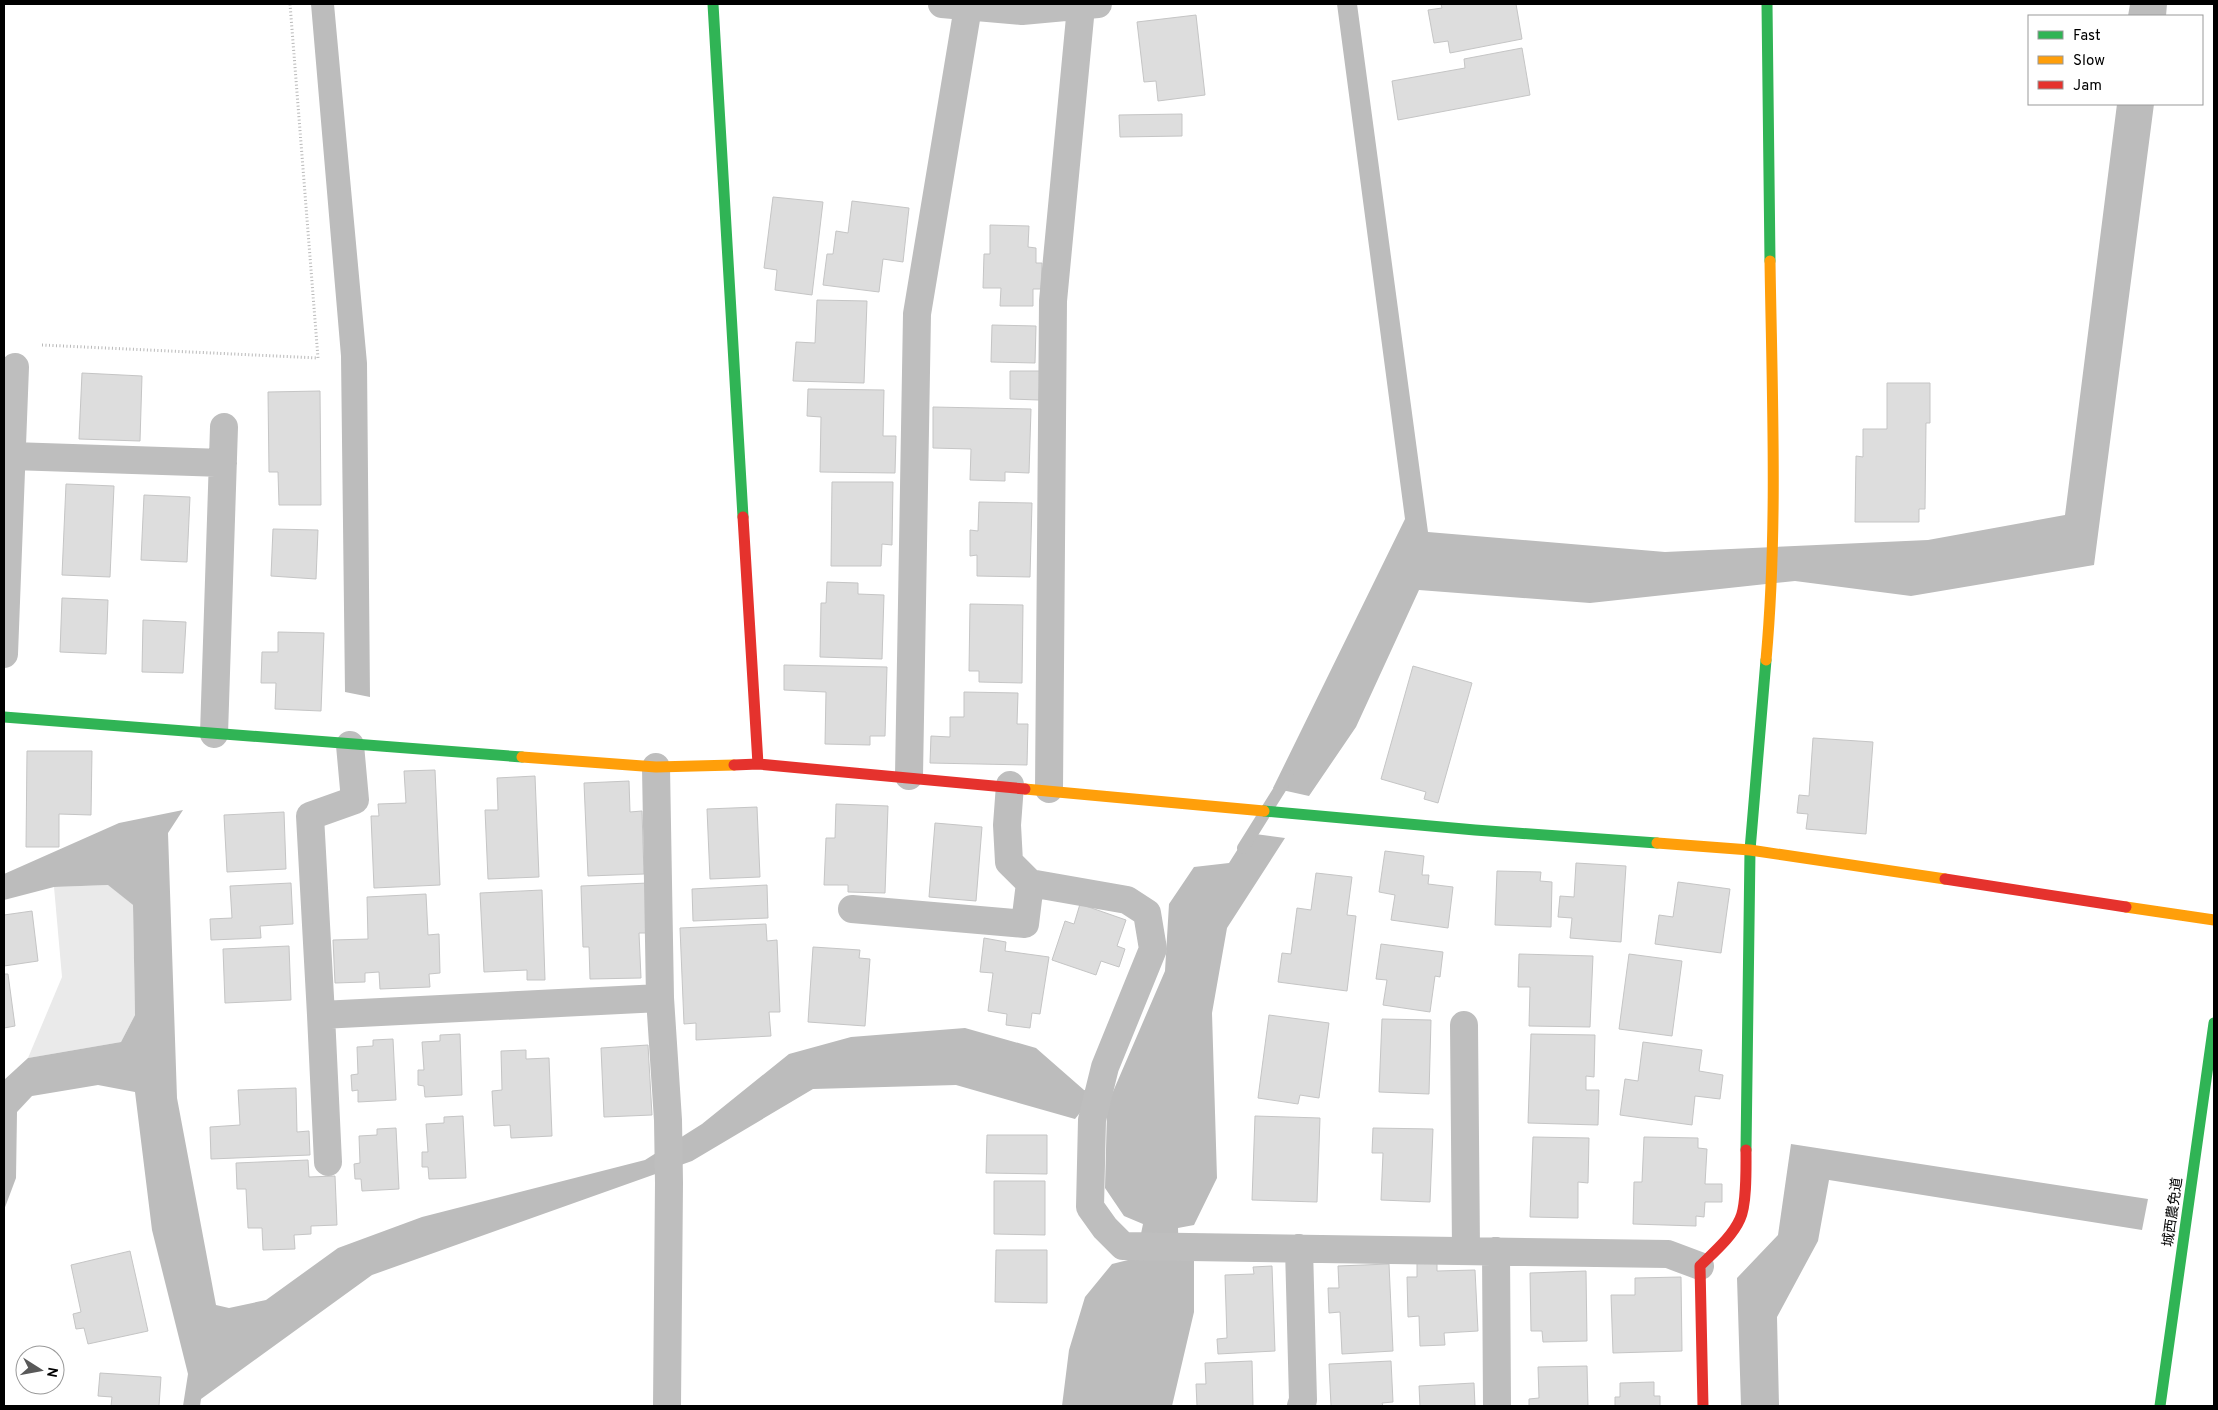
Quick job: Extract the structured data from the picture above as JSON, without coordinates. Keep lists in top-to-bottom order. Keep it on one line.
{"streets":{"street":["城西農免道"]},"legend":["Fast","Slow","Jam"],"north":"right"}
